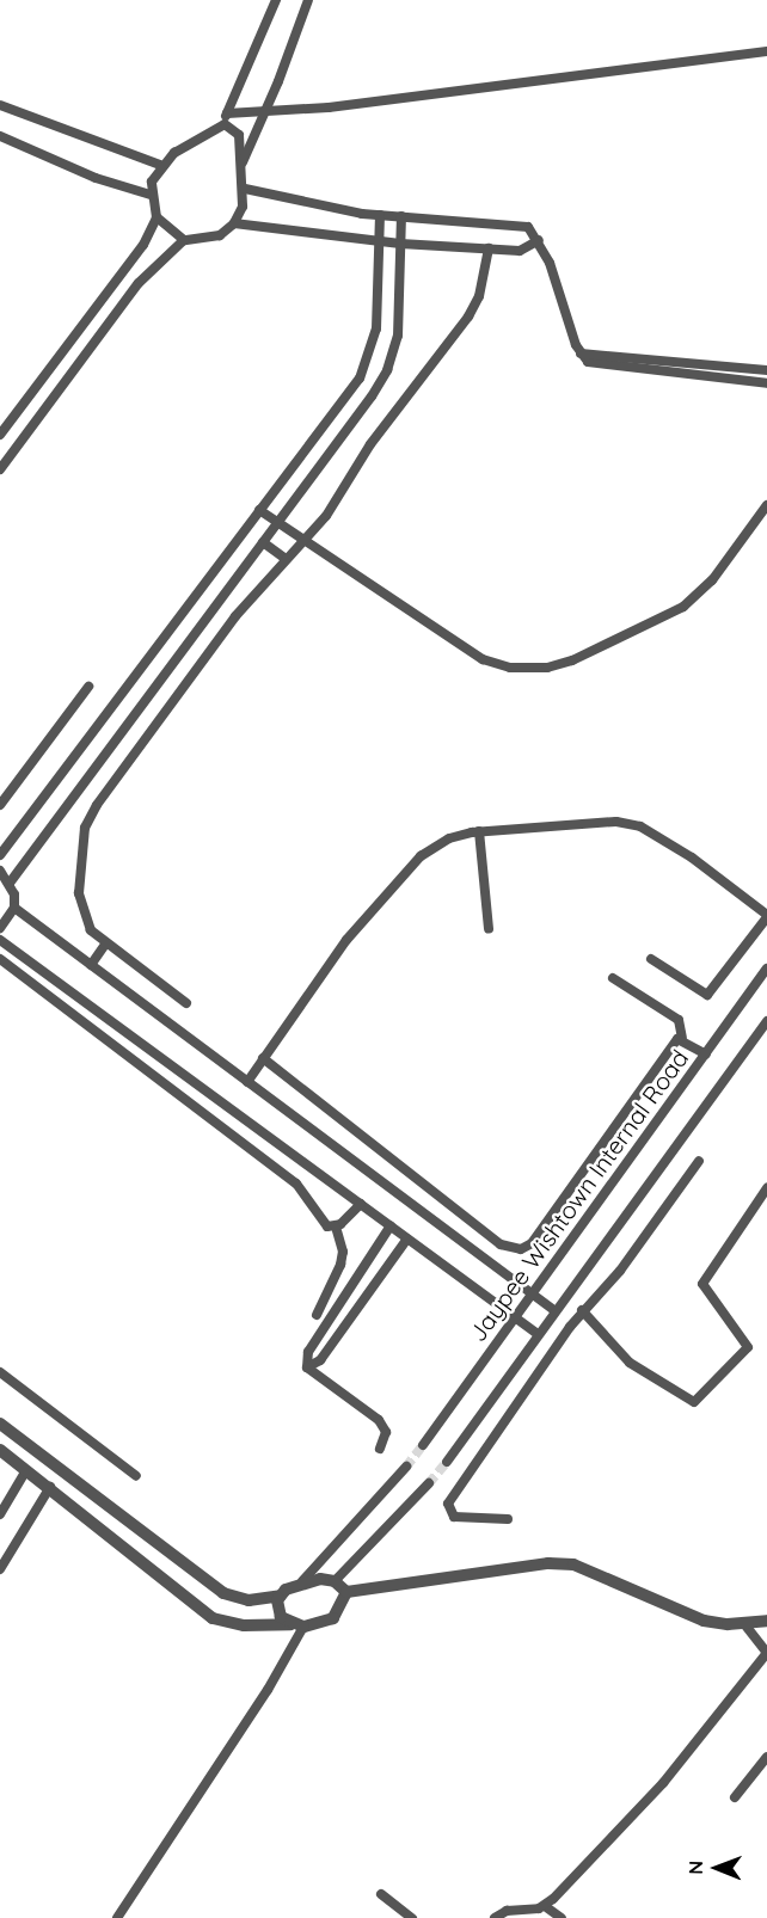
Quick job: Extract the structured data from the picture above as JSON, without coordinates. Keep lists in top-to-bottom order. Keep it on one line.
{"streets":{"street":["Jaypee Wishtown Internal Road"]},"north":"left"}
